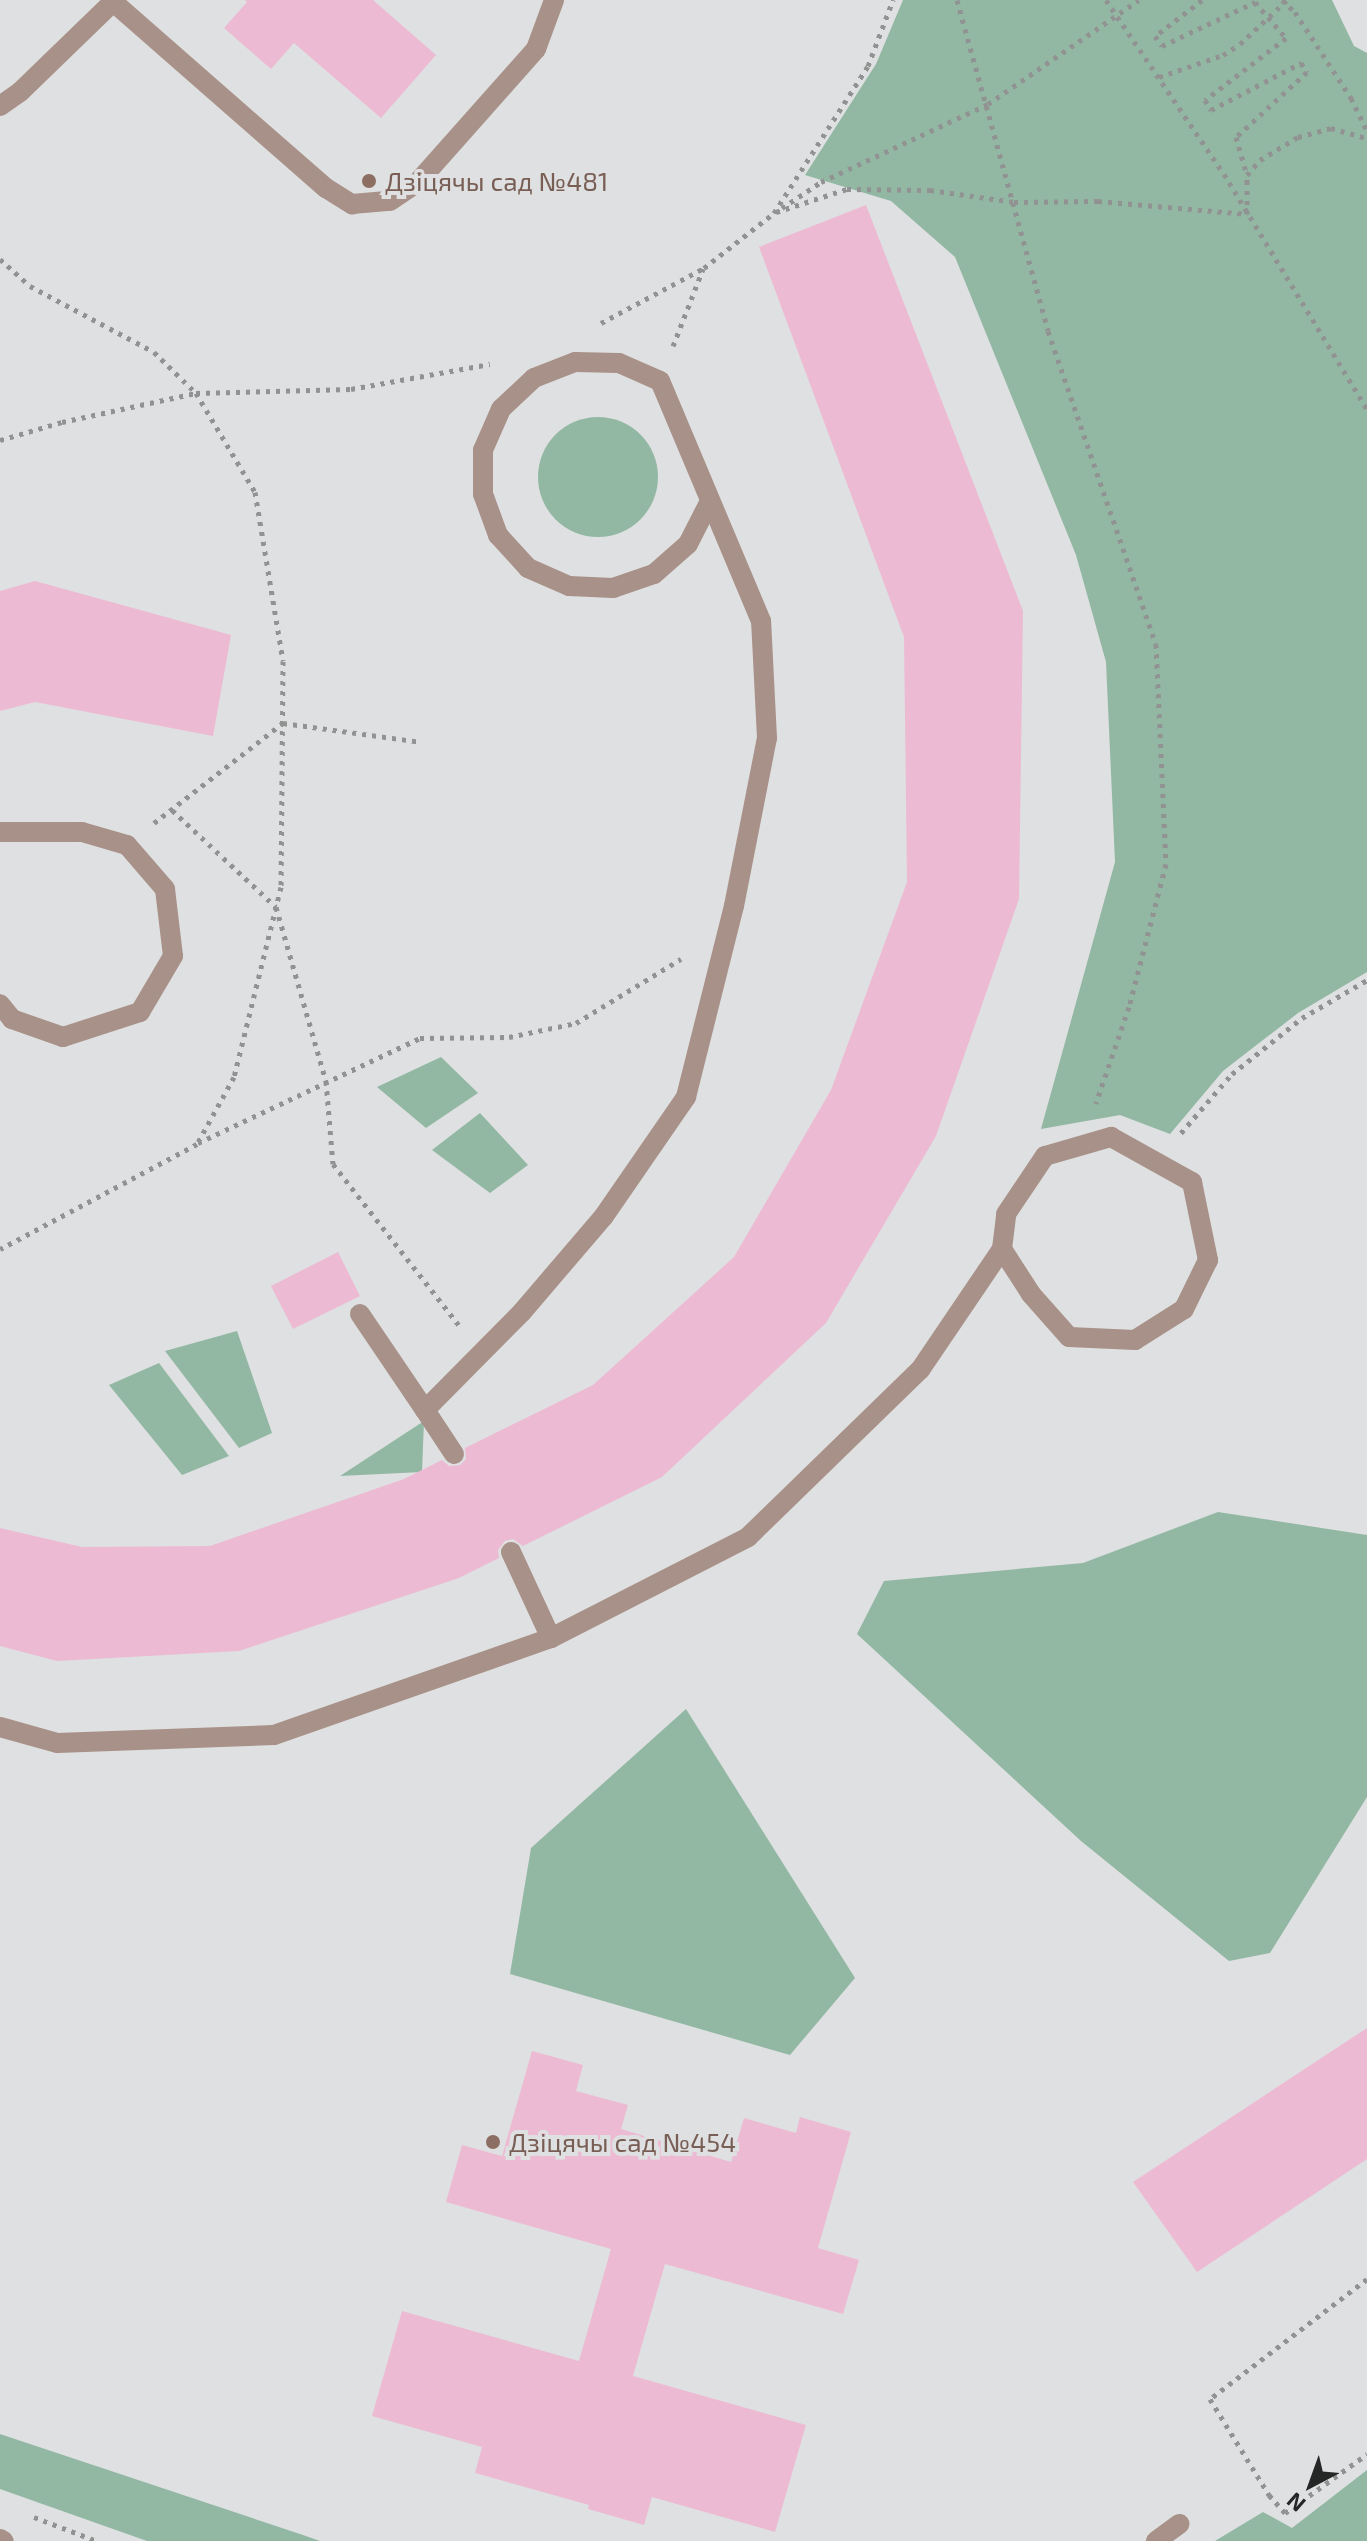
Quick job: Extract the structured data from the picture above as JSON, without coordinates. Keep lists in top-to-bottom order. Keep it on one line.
{"places":["Дзіцячы сад №481","Дзіцячы сад №454"],"north":"bottom left"}
